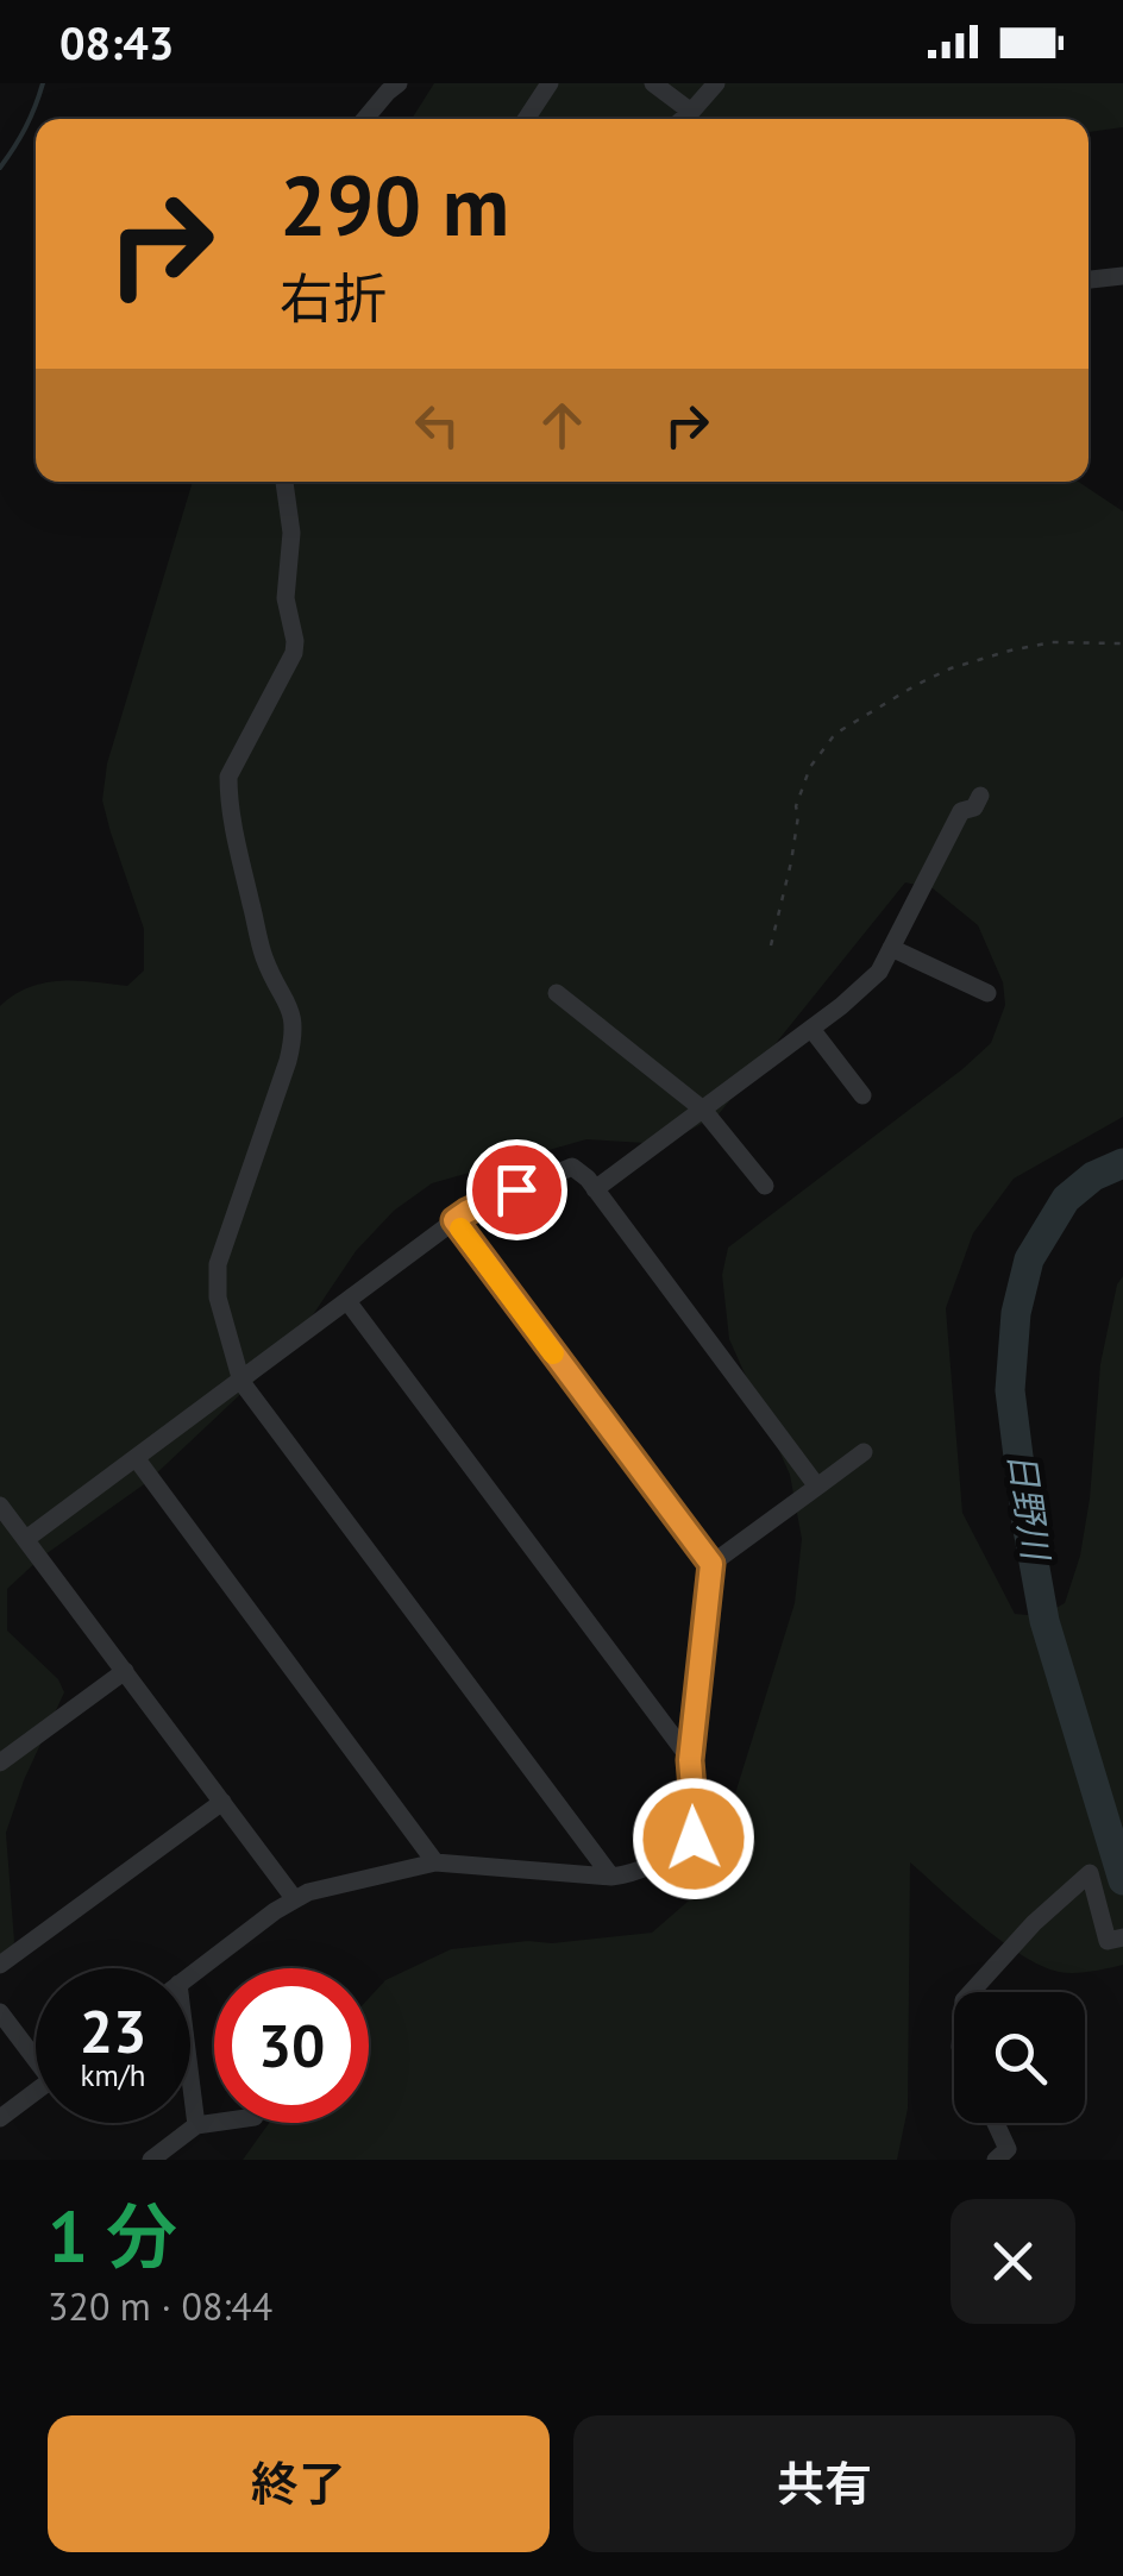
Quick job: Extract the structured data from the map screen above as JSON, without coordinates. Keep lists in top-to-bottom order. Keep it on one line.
{"water":["日野川"],"page":{"status":"08:43","turn":["290 m","右折"],"speed":"23 km/h","limit":"30","heading":["1 分","320 m · 08:44"],"buttons":["終了","共有"]}}
